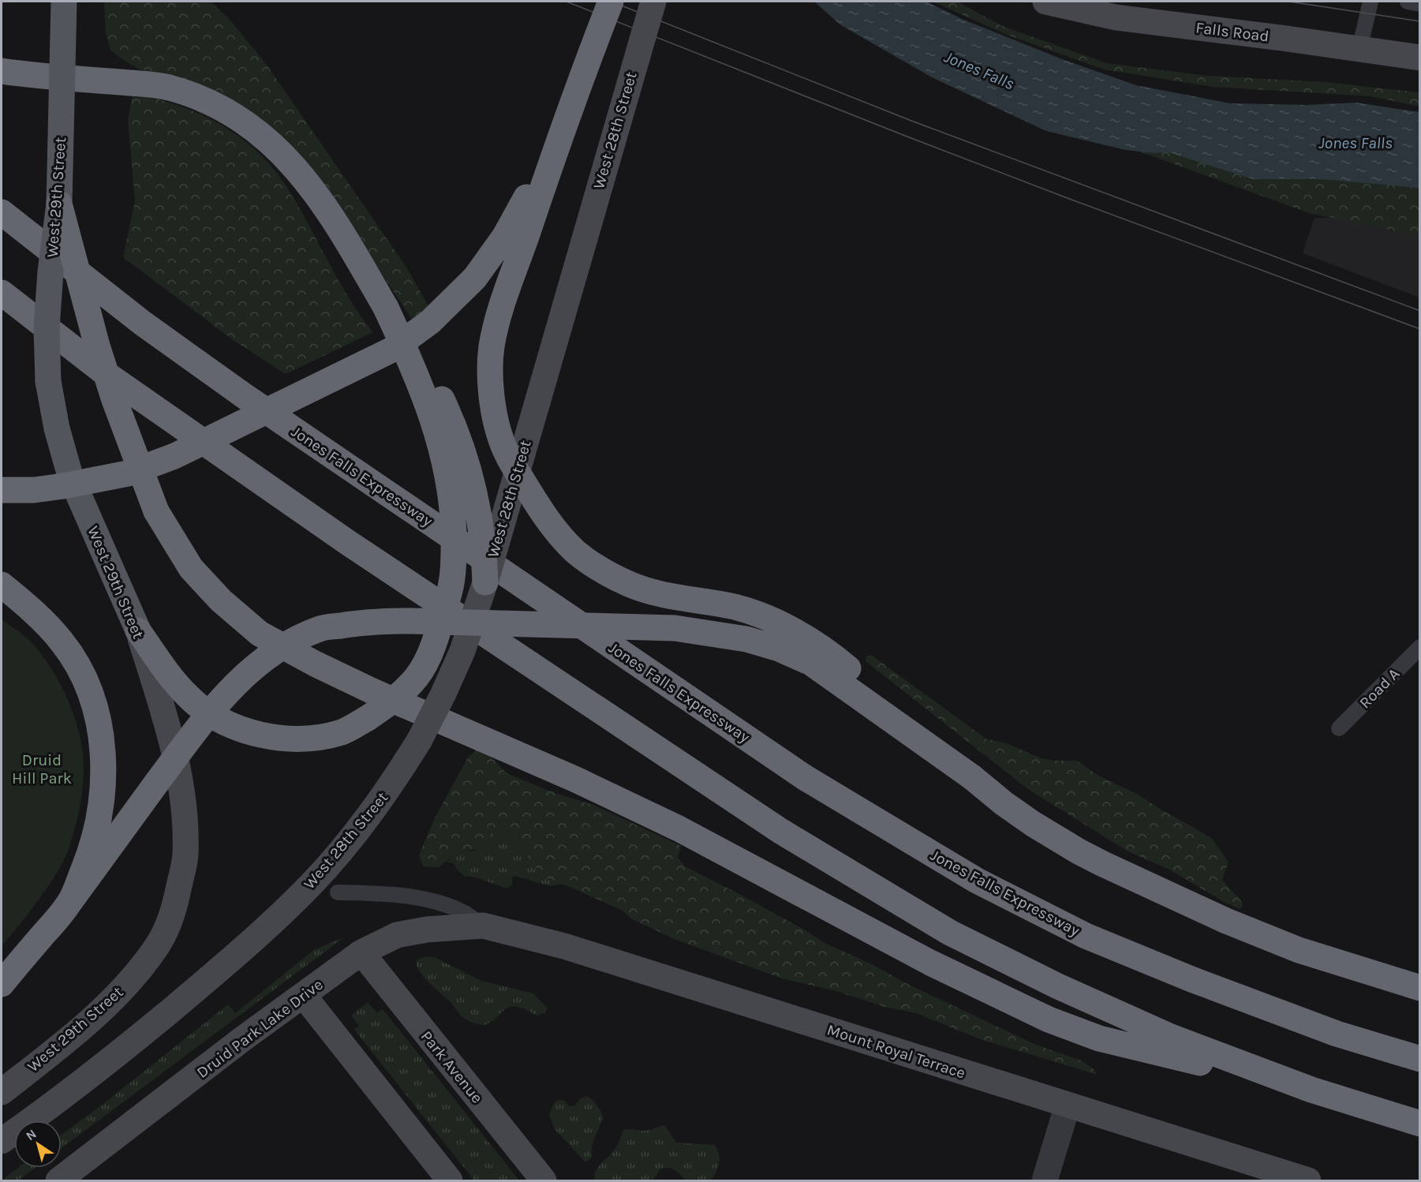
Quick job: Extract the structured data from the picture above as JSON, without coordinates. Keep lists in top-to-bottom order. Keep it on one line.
{"streets":{"highway":["Jones Falls Expressway"],"main road":["Falls Road","West 28th Street","West 29th Street","Druid Park Lake Drive","Mount Royal Terrace","Park Avenue"],"lane":["Road A"]},"crossings":[["Druid Park Lake Drive","Mount Royal Terrace"],["Druid Park Lake Drive","Park Avenue"]],"water":["Jones Falls"],"parks":["Druid Hill Park"],"north":"top left"}
